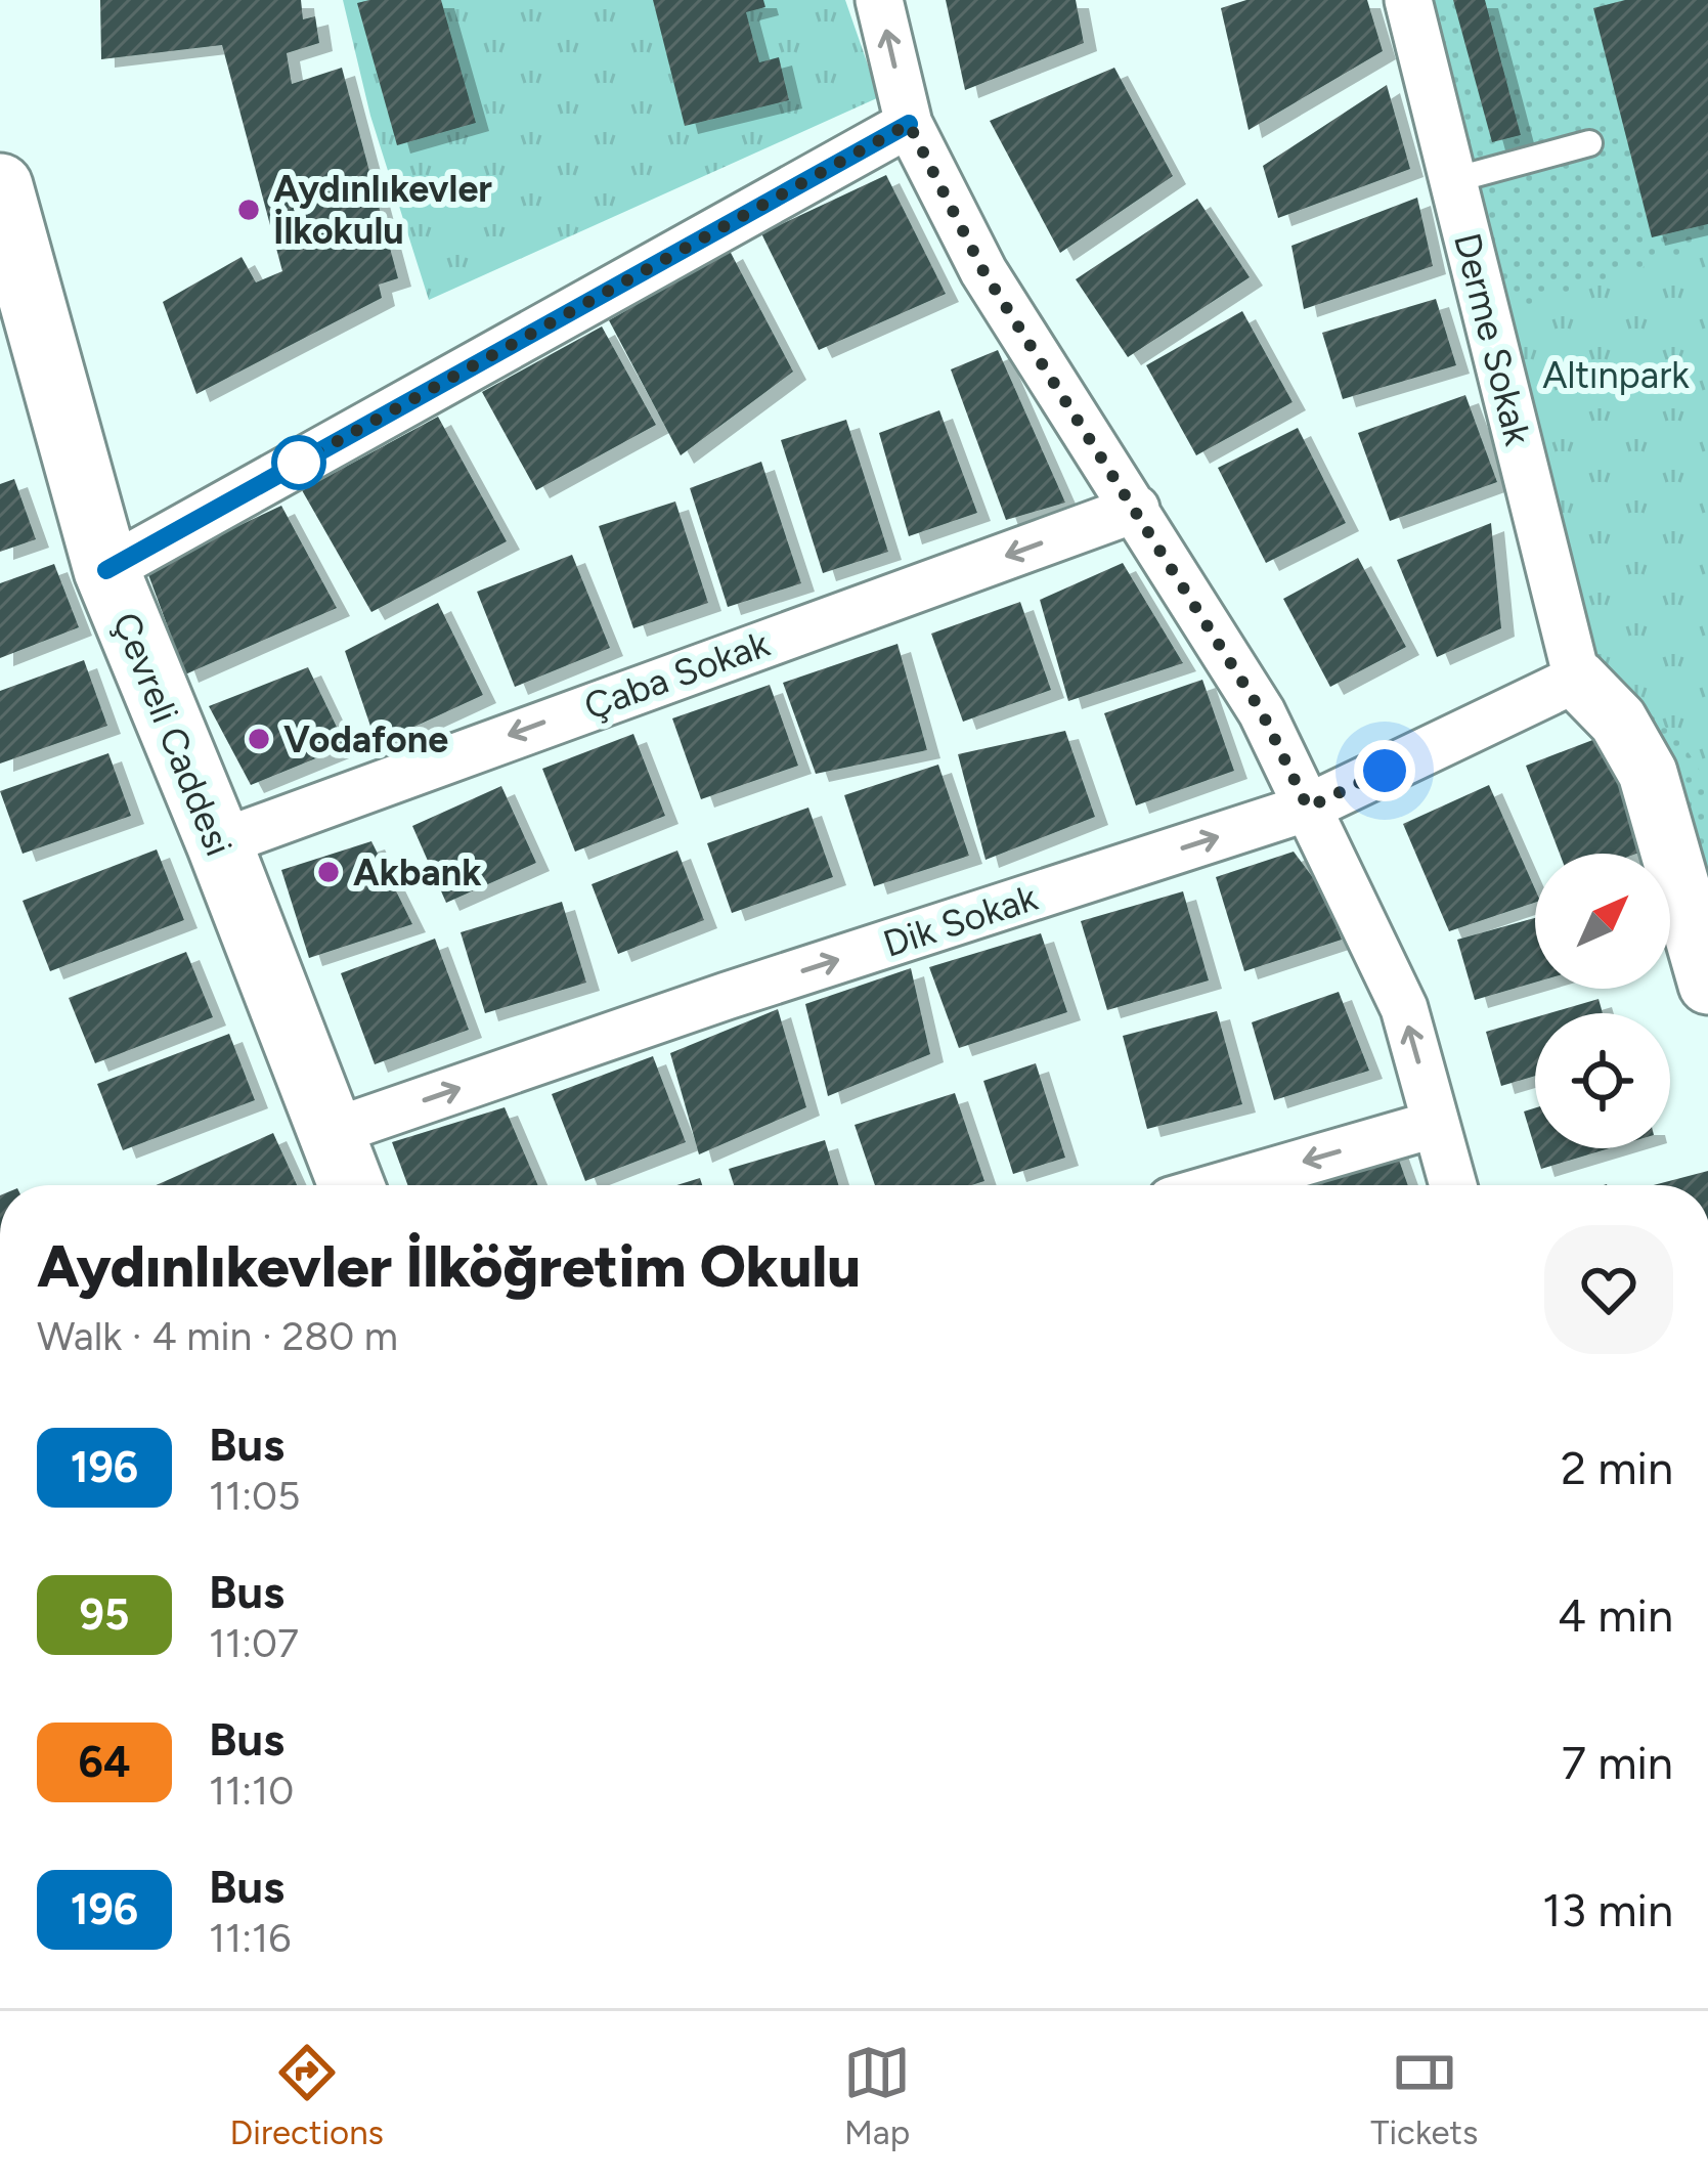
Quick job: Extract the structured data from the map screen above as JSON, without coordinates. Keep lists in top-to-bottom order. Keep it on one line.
{"streets":{"main road":["Çevreli Caddesi"],"street":["Derme Sokak","Çaba Sokak","Dik Sokak"]},"crossings":[["Derme Sokak","Dik Sokak"],["Çaba Sokak","Çevreli Caddesi"],["Çevreli Caddesi","Dik Sokak"]],"one_way":["Dik Sokak"],"parks":["Altınpark"],"places":["Aydınlıkevler İlkokulu","Vodafone","Akbank"],"lines":["bus line 196"],"north":"top right","page":{"heading":["Aydınlıkevler İlköğretim Okulu","Walk · 4 min · 280 m"],"list":[{"mark":"196","name":"Bus","note":"11:05","value":"2 min"},{"mark":"95","name":"Bus","note":"11:07","value":"4 min"},{"mark":"64","name":"Bus","note":"11:10","value":"7 min"},{"mark":"196","name":"Bus","note":"11:16","value":"13 min"}],"tabs":["Directions","Map","Tickets"]}}
